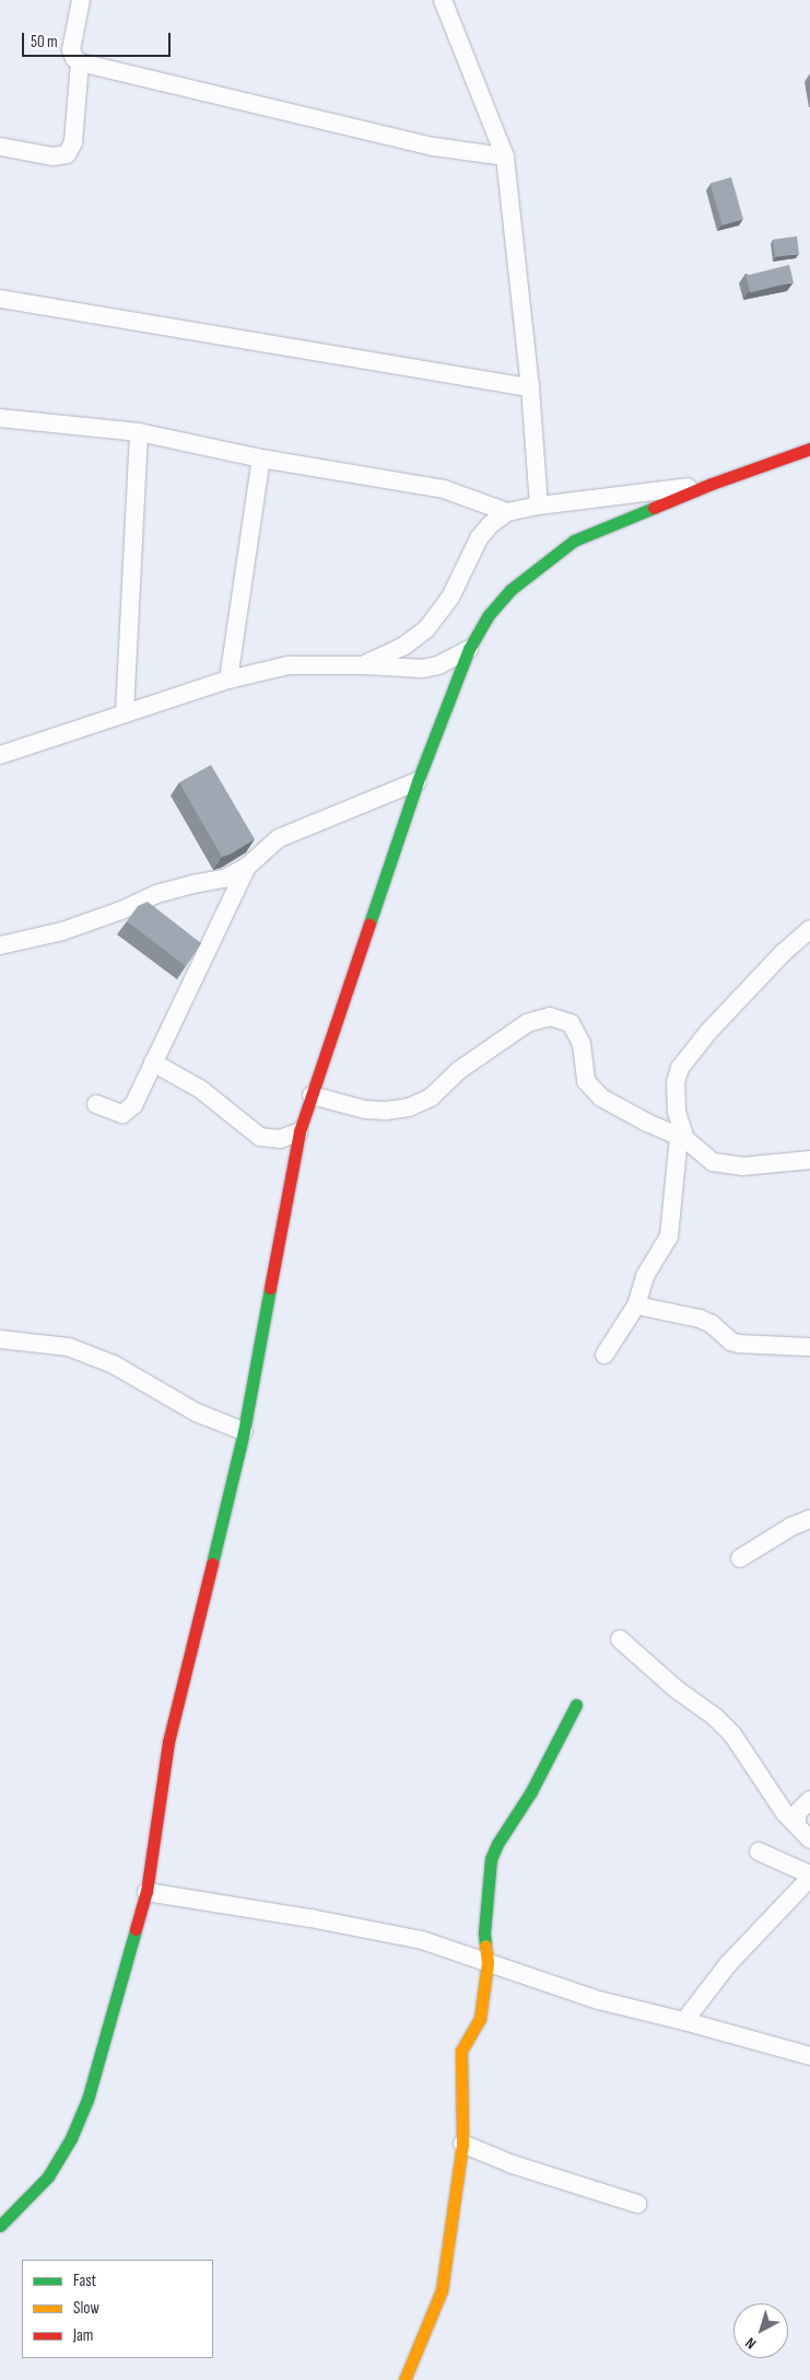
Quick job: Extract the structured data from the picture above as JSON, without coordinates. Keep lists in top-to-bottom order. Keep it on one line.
{"legend":["Fast","Slow","Jam"],"scale_bar":"50 m","north":"bottom left"}
